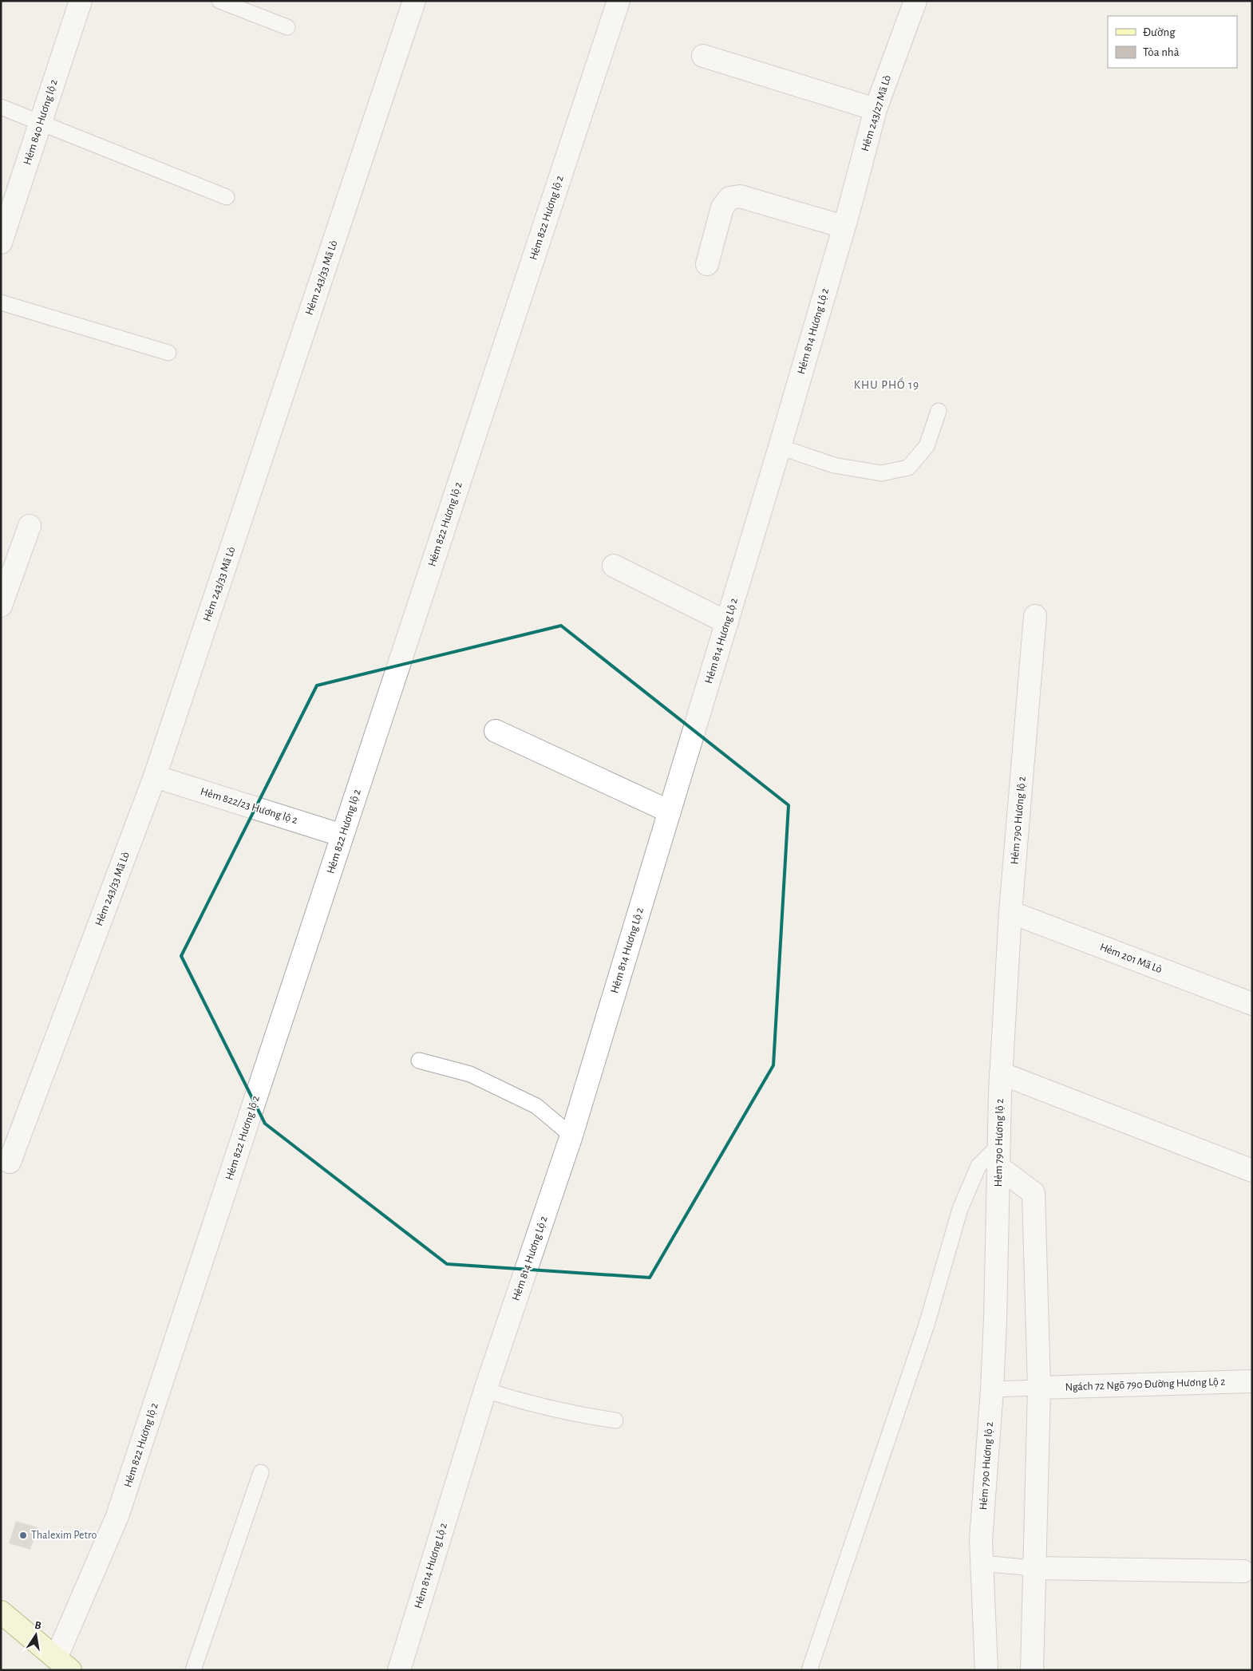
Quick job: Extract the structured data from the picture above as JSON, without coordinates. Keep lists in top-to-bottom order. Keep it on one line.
{"streets":{"street":["Hẻm 243/27 Mã Lò","Hẻm 840 Hương lộ 2","Hẻm 822 Hương lộ 2","Hẻm 243/33 Mã Lò","Hẻm 814 Hương Lộ 2","Hẻm 822/23 Hương lộ 2","Hẻm 790 Hương lộ 2","Hẻm 201 Mã Lò","Ngách 72 Ngõ 790 Đường Hương Lộ 2"]},"crossings":[["Hẻm 243/27 Mã Lò","Hẻm 814 Hương Lộ 2"],["Hẻm 822 Hương lộ 2","Hẻm 822/23 Hương lộ 2"],["Hẻm 243/33 Mã Lò","Hẻm 822/23 Hương lộ 2"],["Hẻm 790 Hương lộ 2","Hẻm 201 Mã Lò"]],"districts":["KHU PHỐ 19"],"places":["Thalexim Petro"],"legend":["Đường","Tòa nhà"],"north":"top"}
